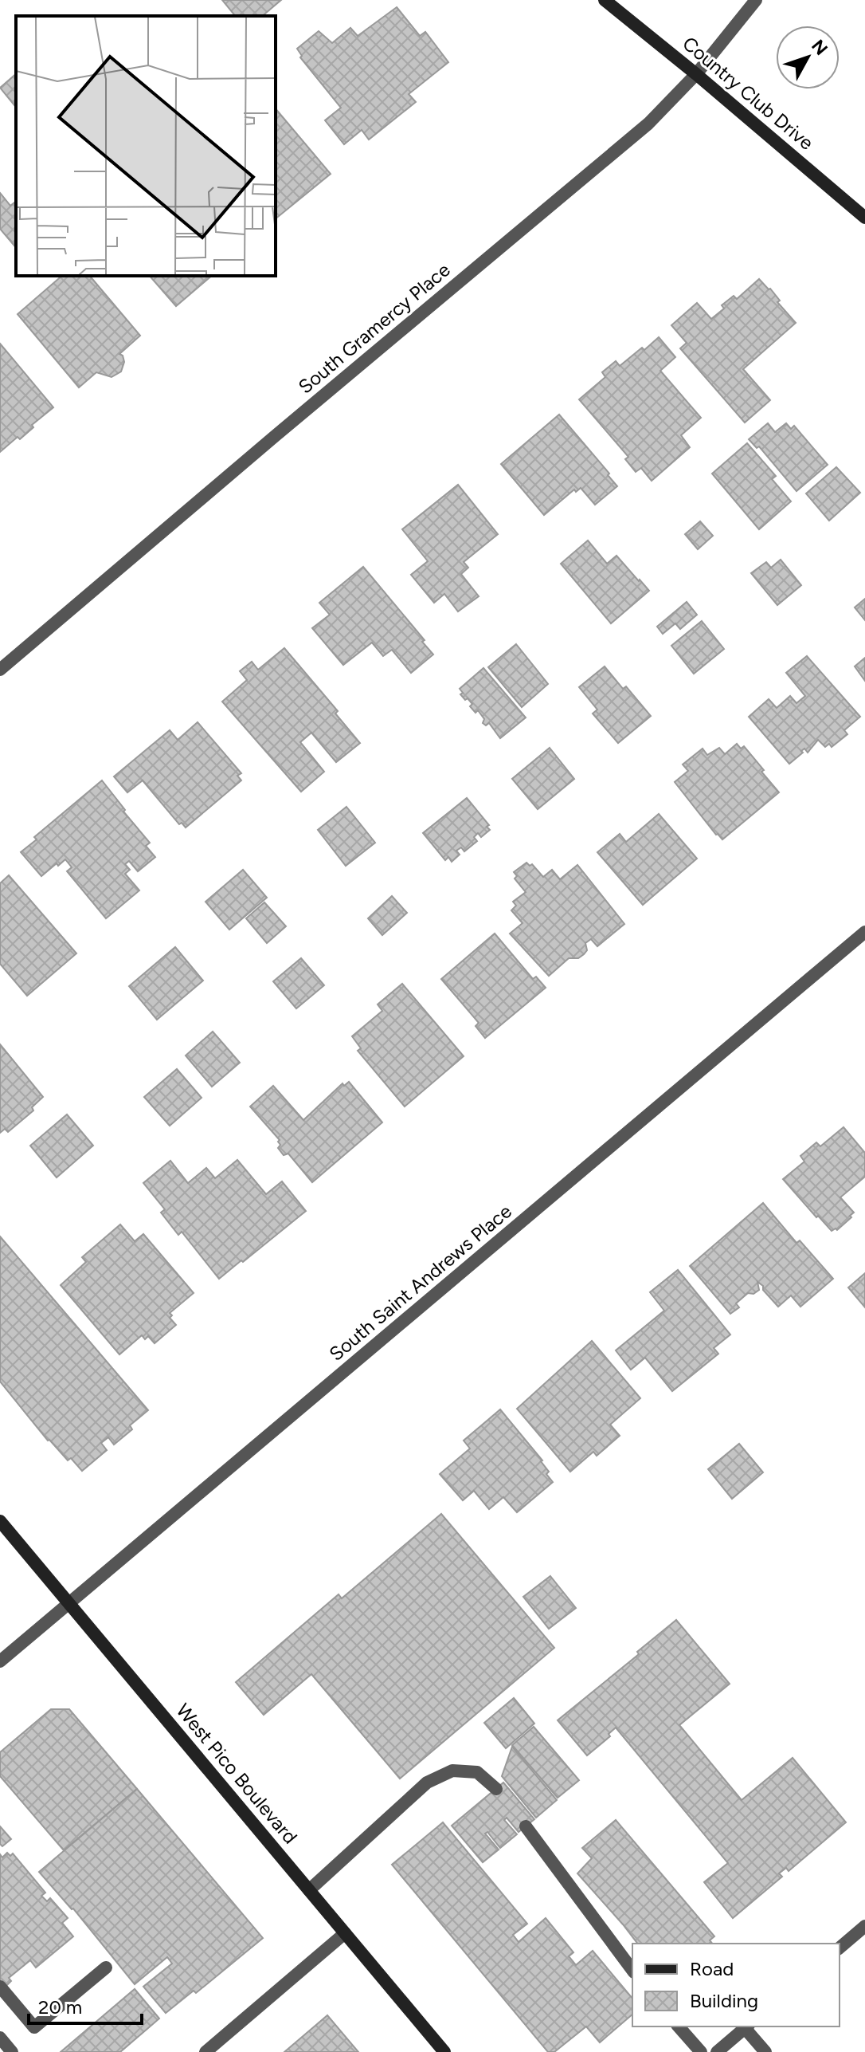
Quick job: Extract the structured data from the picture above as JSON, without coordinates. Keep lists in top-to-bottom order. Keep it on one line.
{"streets":{"main road":["Country Club Drive","West Pico Boulevard"],"street":["South Gramercy Place","South Saint Andrews Place"]},"crossings":[["Country Club Drive","South Gramercy Place"],["South Saint Andrews Place","West Pico Boulevard"]],"legend":["Road","Building"],"scale_bar":"20 m","north":"top right"}
